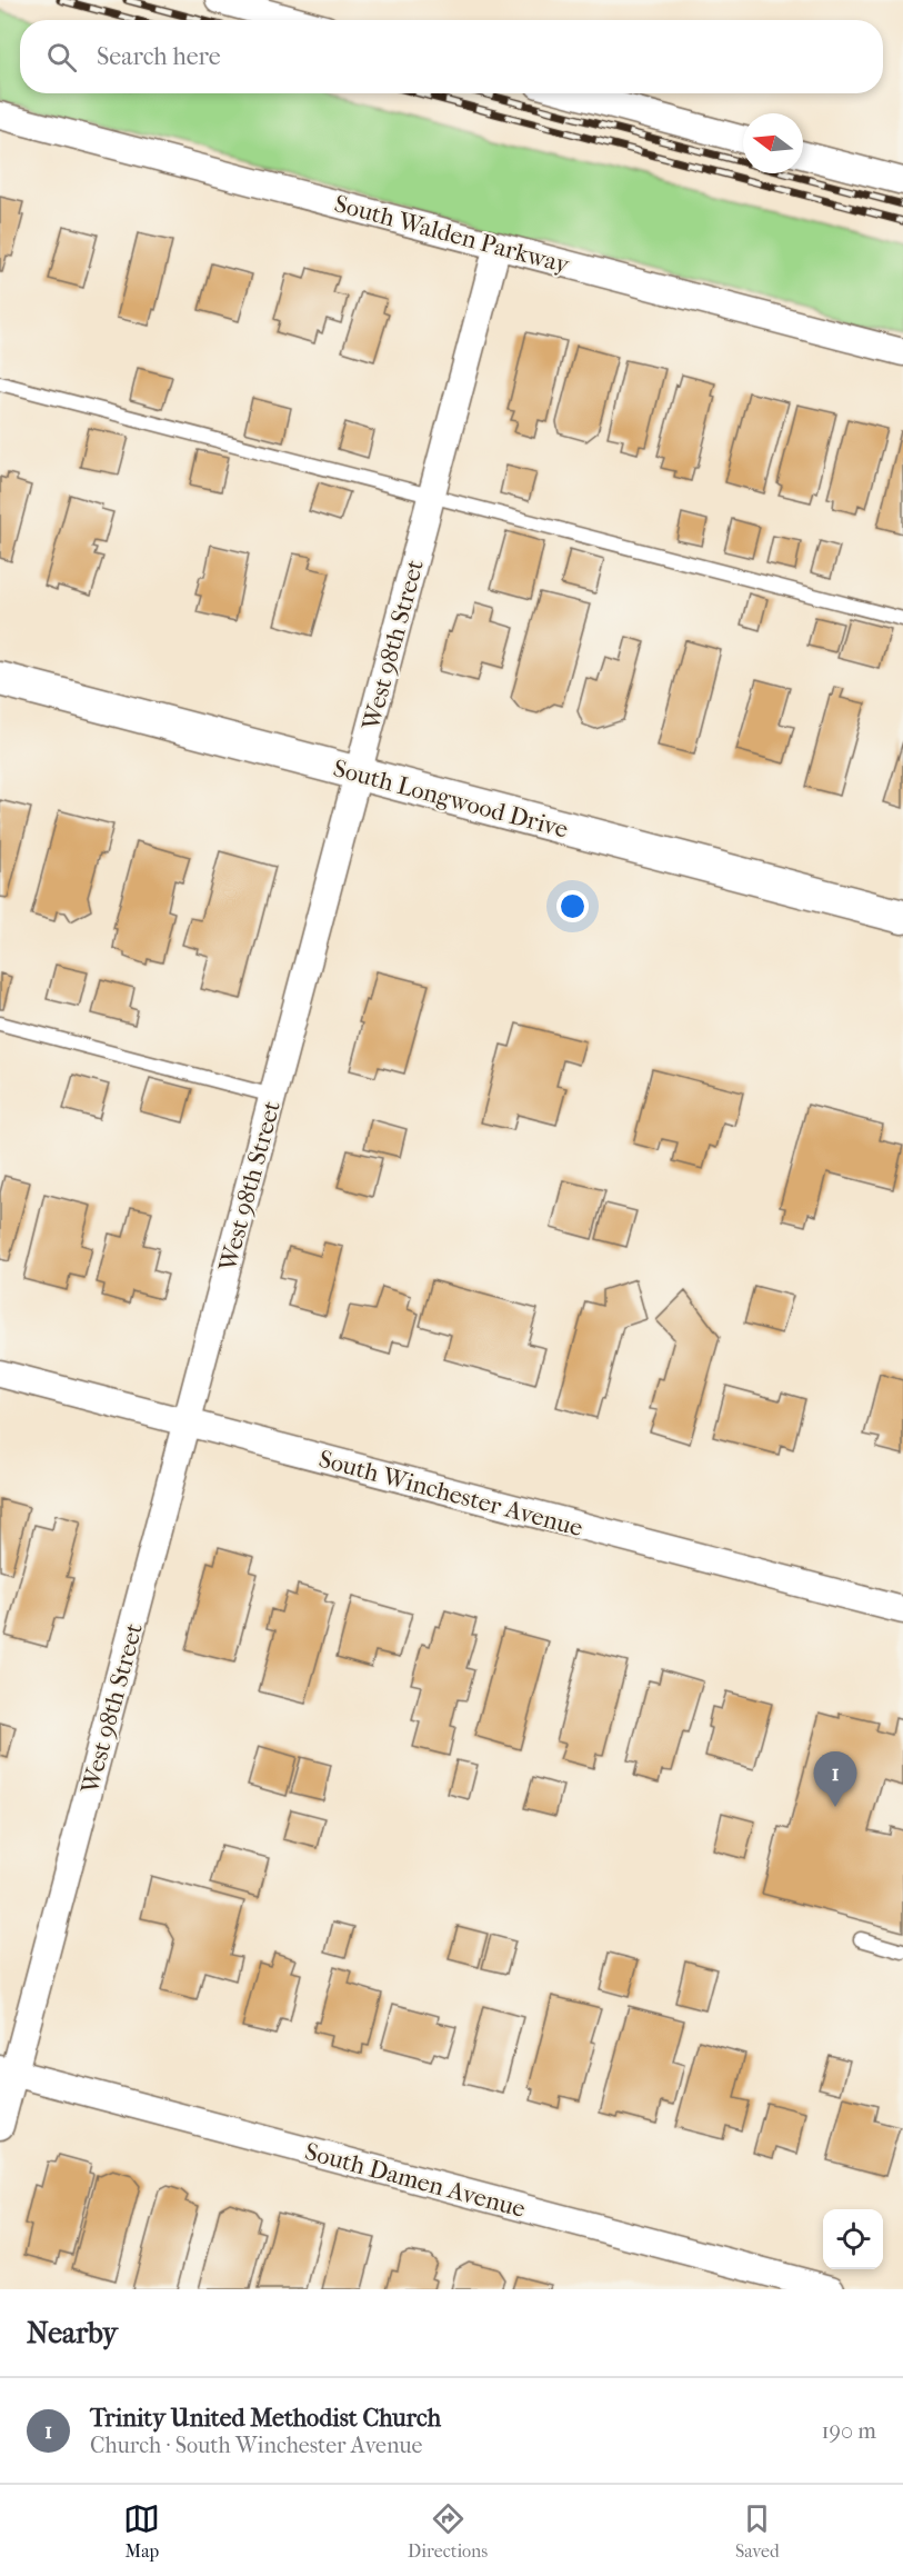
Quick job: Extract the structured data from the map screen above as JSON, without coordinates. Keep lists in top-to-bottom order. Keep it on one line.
{"streets":{"street":["South Walden Parkway","West 98th Street","South Longwood Drive","South Winchester Avenue","South Damen Avenue"]},"crossings":[["South Walden Parkway","West 98th Street"],["West 98th Street","South Longwood Drive"],["West 98th Street","South Winchester Avenue"],["West 98th Street","South Damen Avenue"]],"north":"left","page":{"search":"Search here","pins":"1","heading":"Nearby","list":[{"mark":"1","name":"Trinity United Methodist Church","note":"Church · South Winchester Avenue","value":"190 m"}],"nav":["Map","Directions","Saved"]}}
